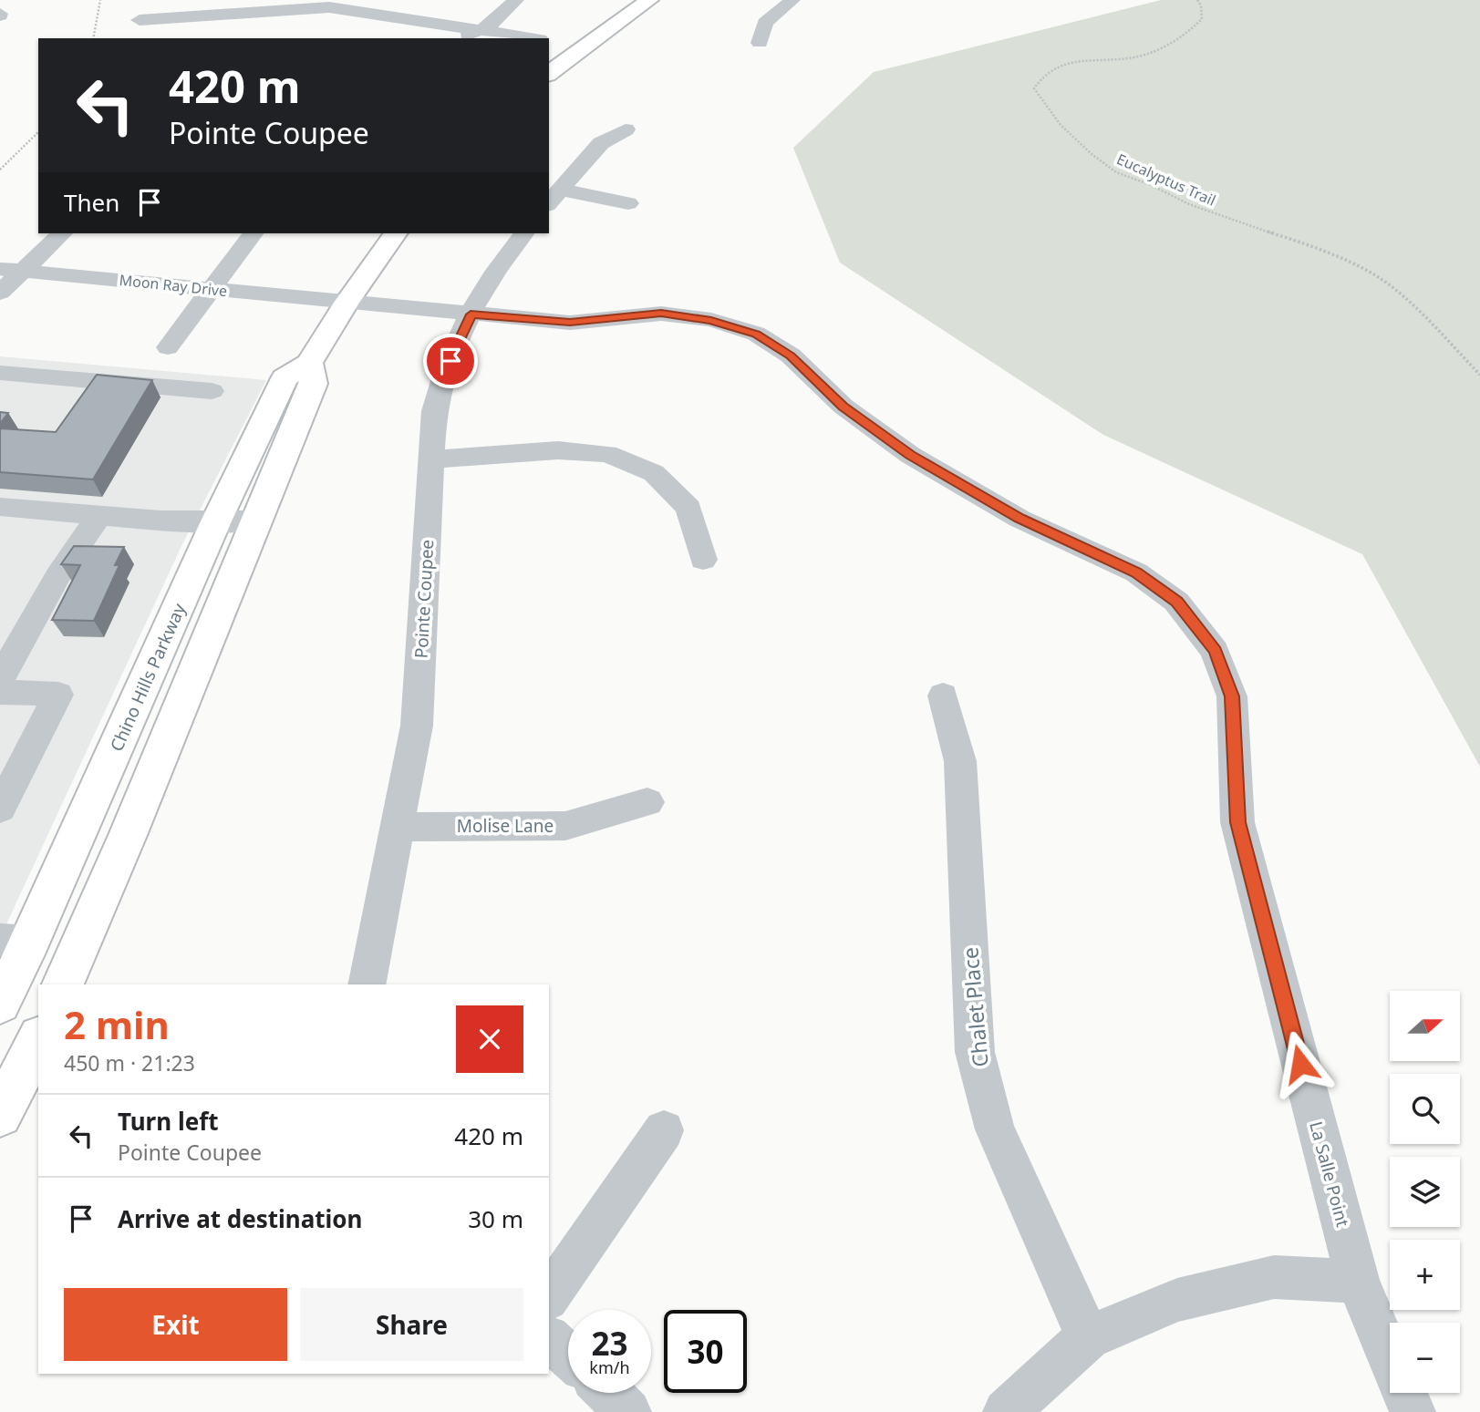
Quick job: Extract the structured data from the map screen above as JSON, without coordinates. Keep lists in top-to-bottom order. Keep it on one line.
{"streets":{"main road":["Chino Hills Parkway"],"street":["Moon Ray Drive","Pointe Coupee","Molise Lane","Chalet Place","La Salle Point"],"path":["Eucalyptus Trail"]},"crossings":[["Moon Ray Drive","Chino Hills Parkway"],["Moon Ray Drive","La Salle Point"],["Pointe Coupee","Molise Lane"],["Pointe Coupee","La Salle Point"],["Chino Hills Parkway","La Salle Point"]],"north":"right","page":{"turn":["420 m","Pointe Coupee"],"then":"Then","heading":["2 min","450 m · 21:23"],"map_buttons":["+","−"],"list":[{"name":"Turn left","note":"Pointe Coupee","value":"420 m"},{"name":"Arrive at destination","value":"30 m"}],"buttons":["Exit","Share"],"speed":"23 km/h","limit":"30"}}
